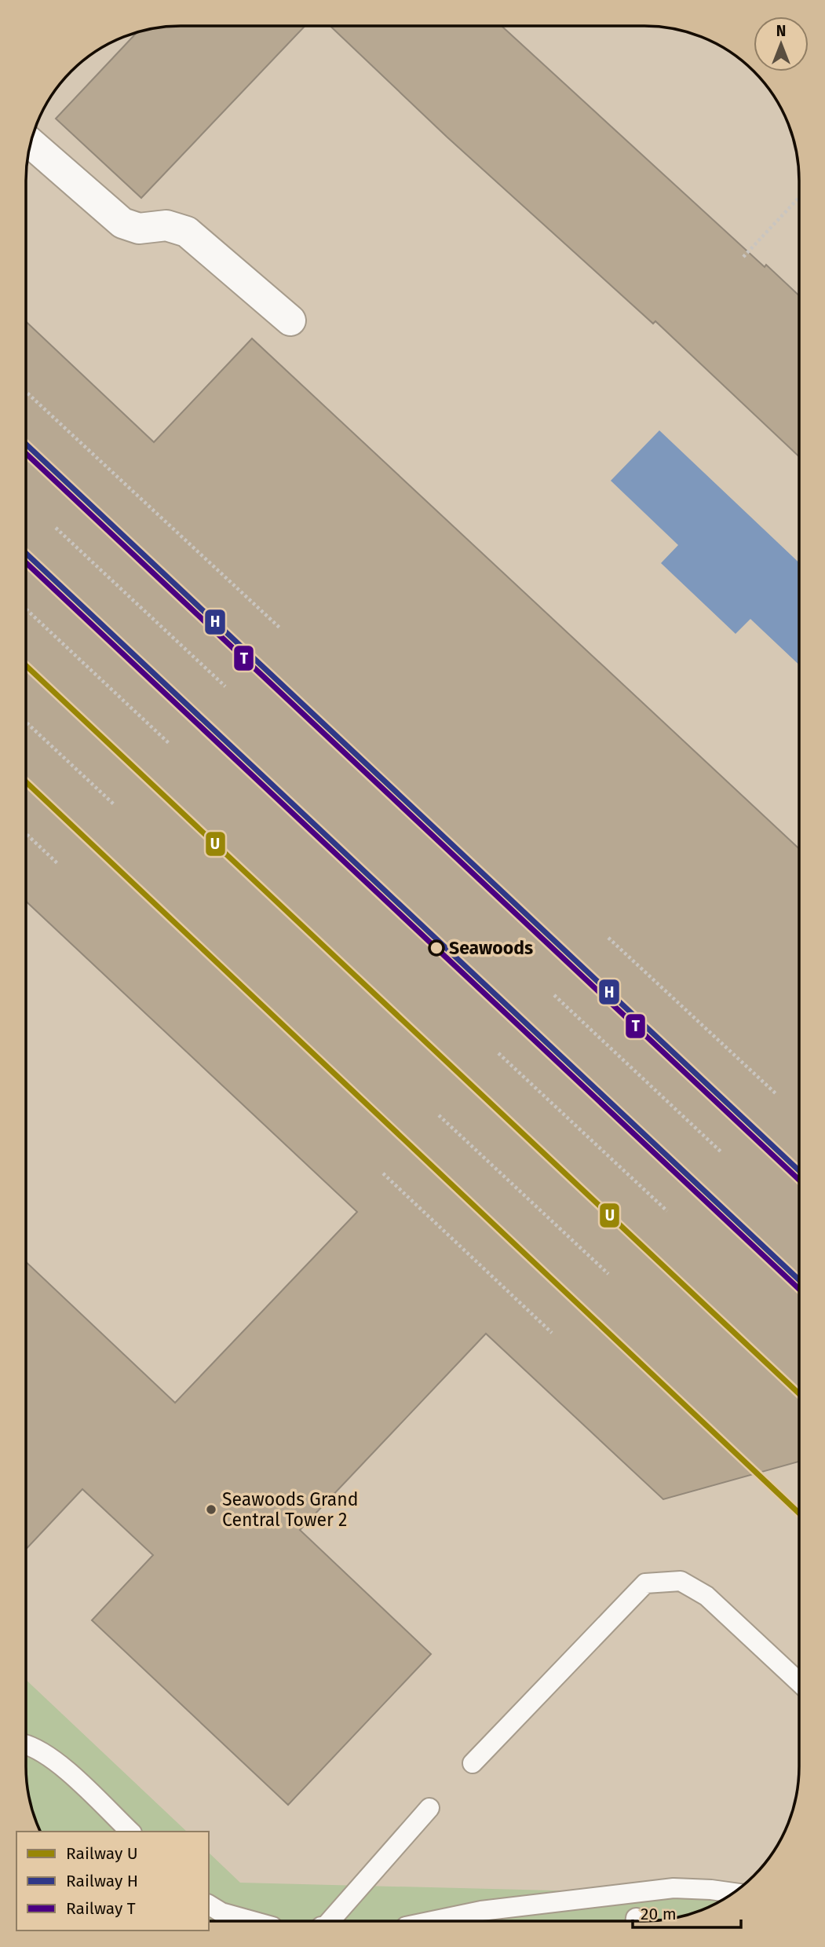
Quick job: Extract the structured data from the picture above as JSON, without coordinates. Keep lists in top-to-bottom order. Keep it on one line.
{"places":["Seawoods","Seawoods Grand Central Tower 2"],"lines":["rail line H","rail line T","rail line U"],"legend":["Railway U","Railway H","Railway T"],"scale_bar":"20 m","north":"top"}
